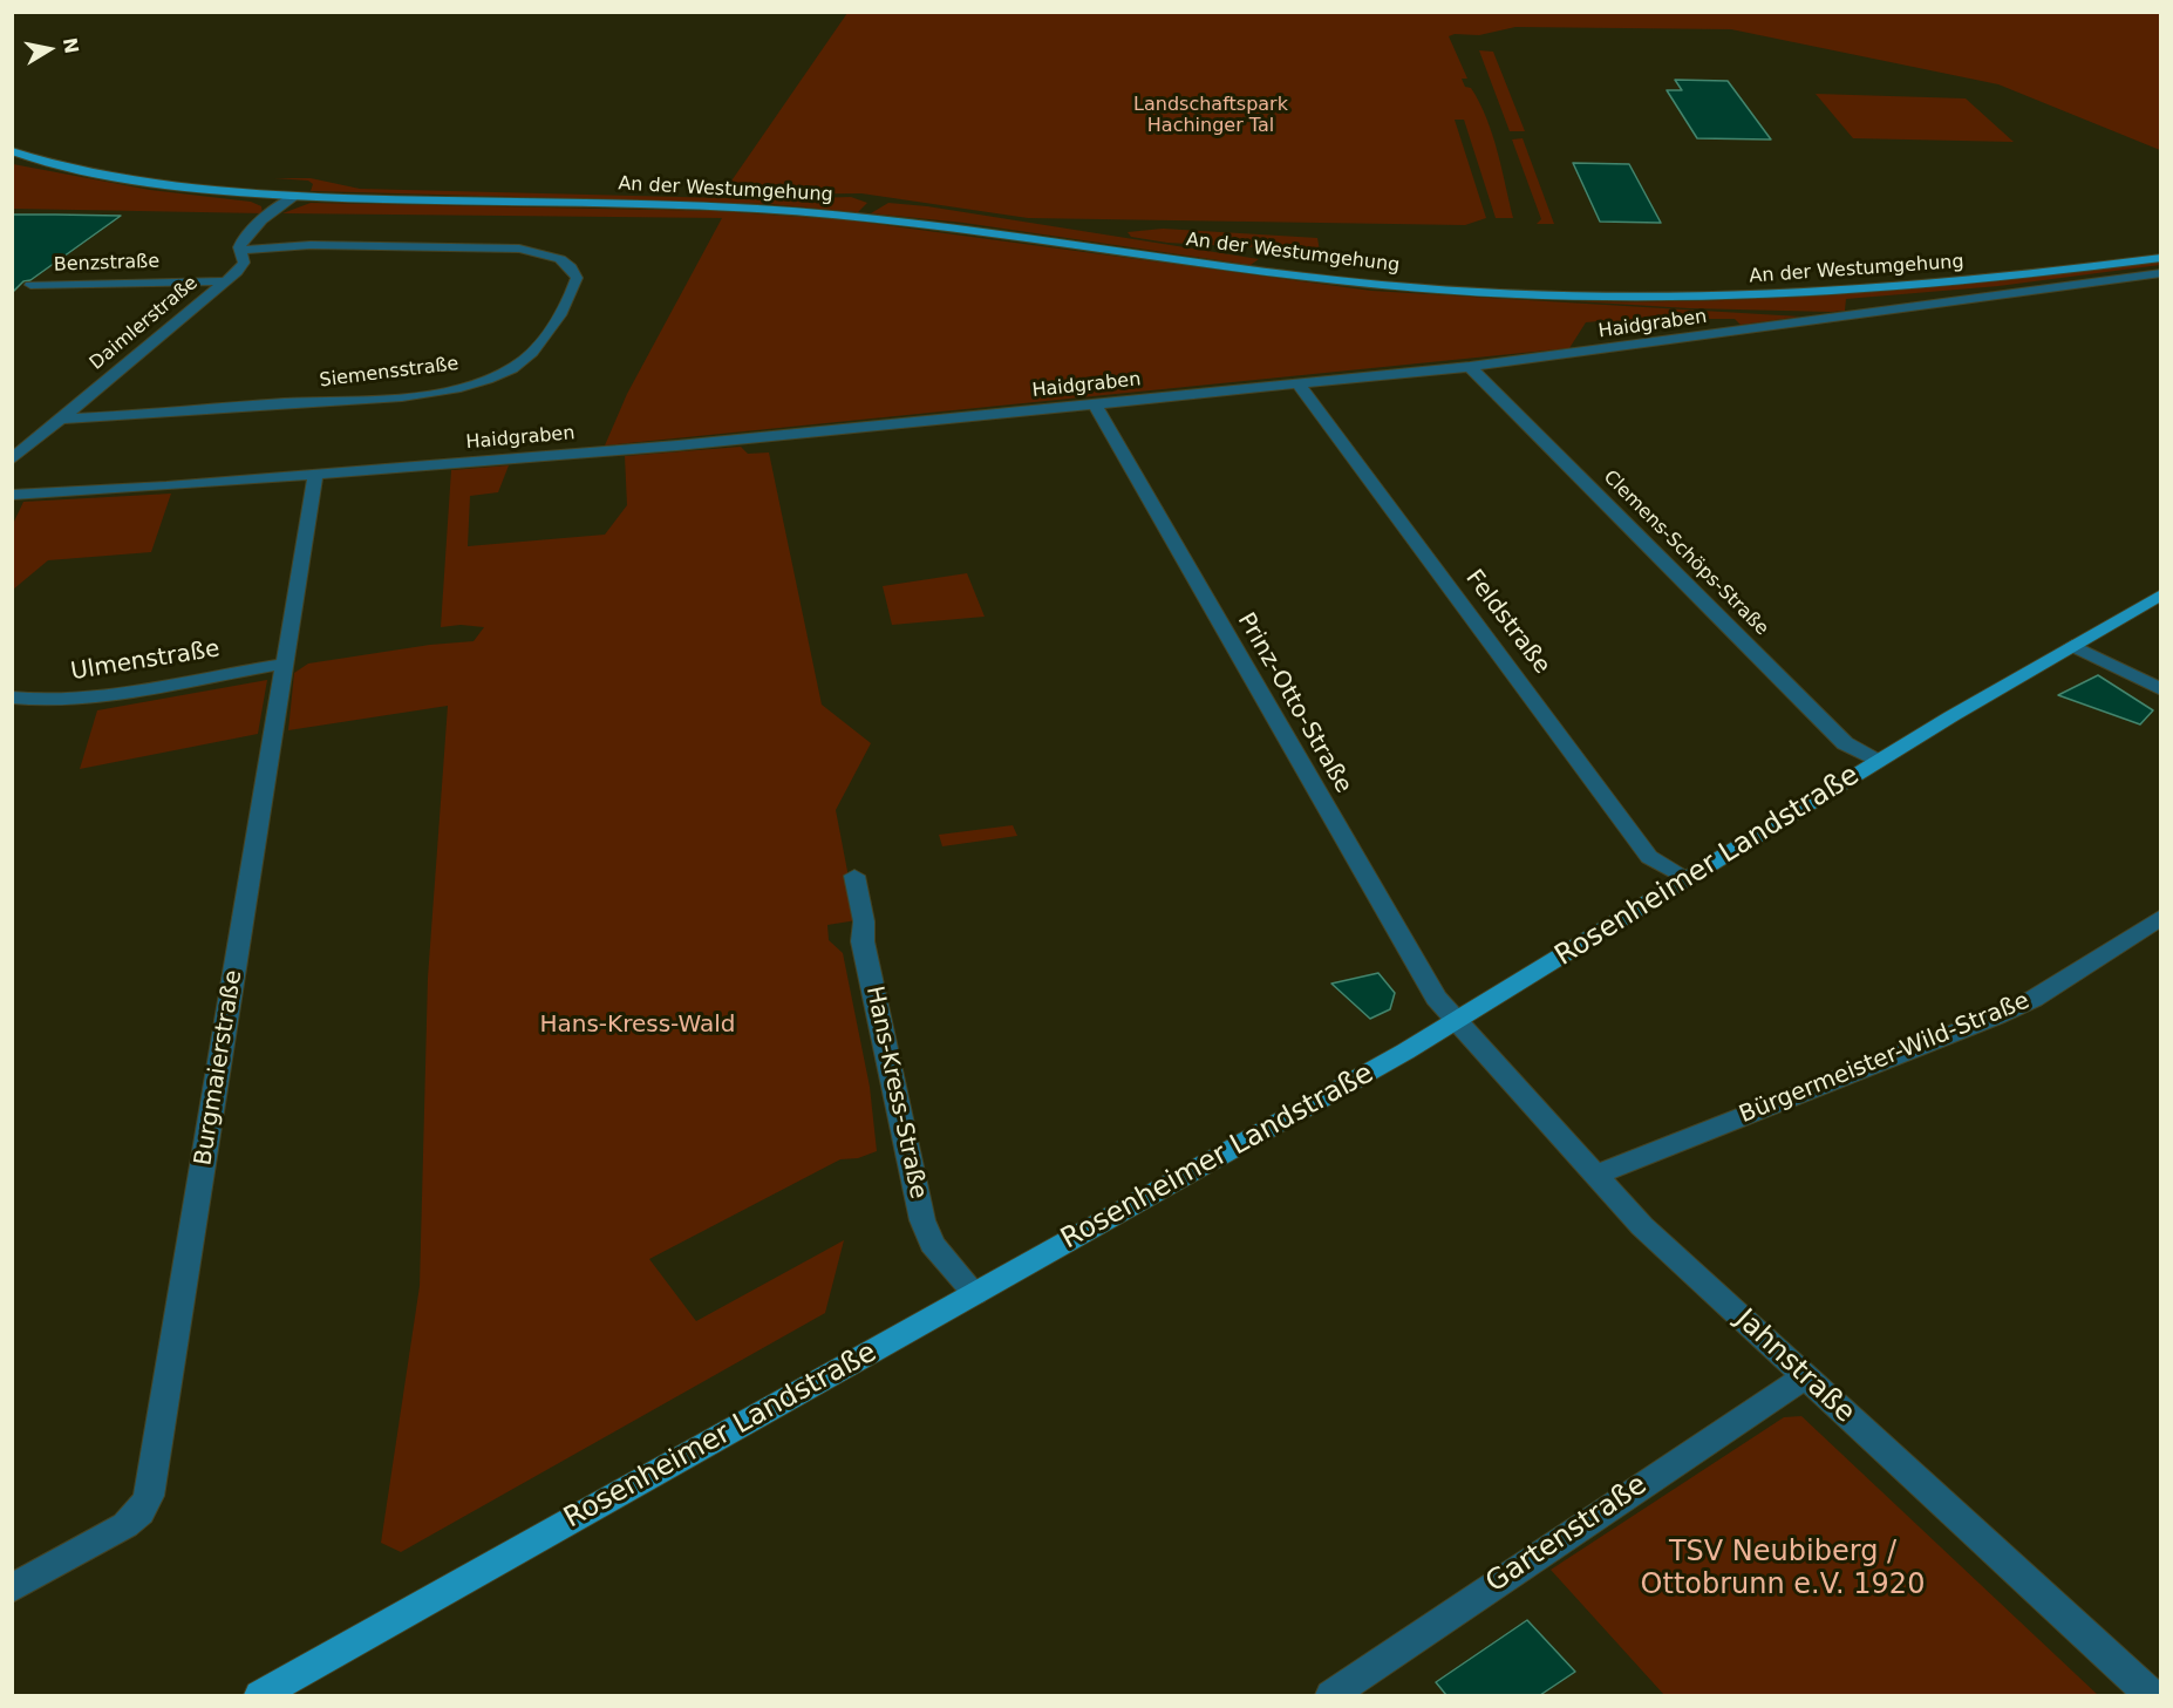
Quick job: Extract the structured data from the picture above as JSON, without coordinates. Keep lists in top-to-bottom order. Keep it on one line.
{"streets":{"main road":["An der Westumgehung","Rosenheimer Landstraße"],"street":["Benzstraße","Daimlerstraße","Haidgraben","Siemensstraße","Clemens-Schöps-Straße","Feldstraße","Ulmenstraße","Prinz-Otto-Straße","Bürgermeister-Wild-Straße","Burgmaierstraße","Hans-Kress-Straße","Jahnstraße","Gartenstraße"]},"crossings":[["An der Westumgehung","Daimlerstraße"],["Benzstraße","Daimlerstraße"],["Daimlerstraße","Siemensstraße"],["Haidgraben","Clemens-Schöps-Straße"],["Haidgraben","Feldstraße"],["Haidgraben","Prinz-Otto-Straße"],["Haidgraben","Burgmaierstraße"],["Clemens-Schöps-Straße","Rosenheimer Landstraße"],["Feldstraße","Rosenheimer Landstraße"],["Ulmenstraße","Burgmaierstraße"],["Prinz-Otto-Straße","Rosenheimer Landstraße"],["Prinz-Otto-Straße","Jahnstraße"],["Rosenheimer Landstraße","Hans-Kress-Straße"],["Rosenheimer Landstraße","Jahnstraße"],["Bürgermeister-Wild-Straße","Jahnstraße"],["Jahnstraße","Gartenstraße"]],"parks":["Landschaftspark Hachinger Tal","Hans-Kress-Wald","TSV Neubiberg / Ottobrunn e.V. 1920"],"north":"right"}
